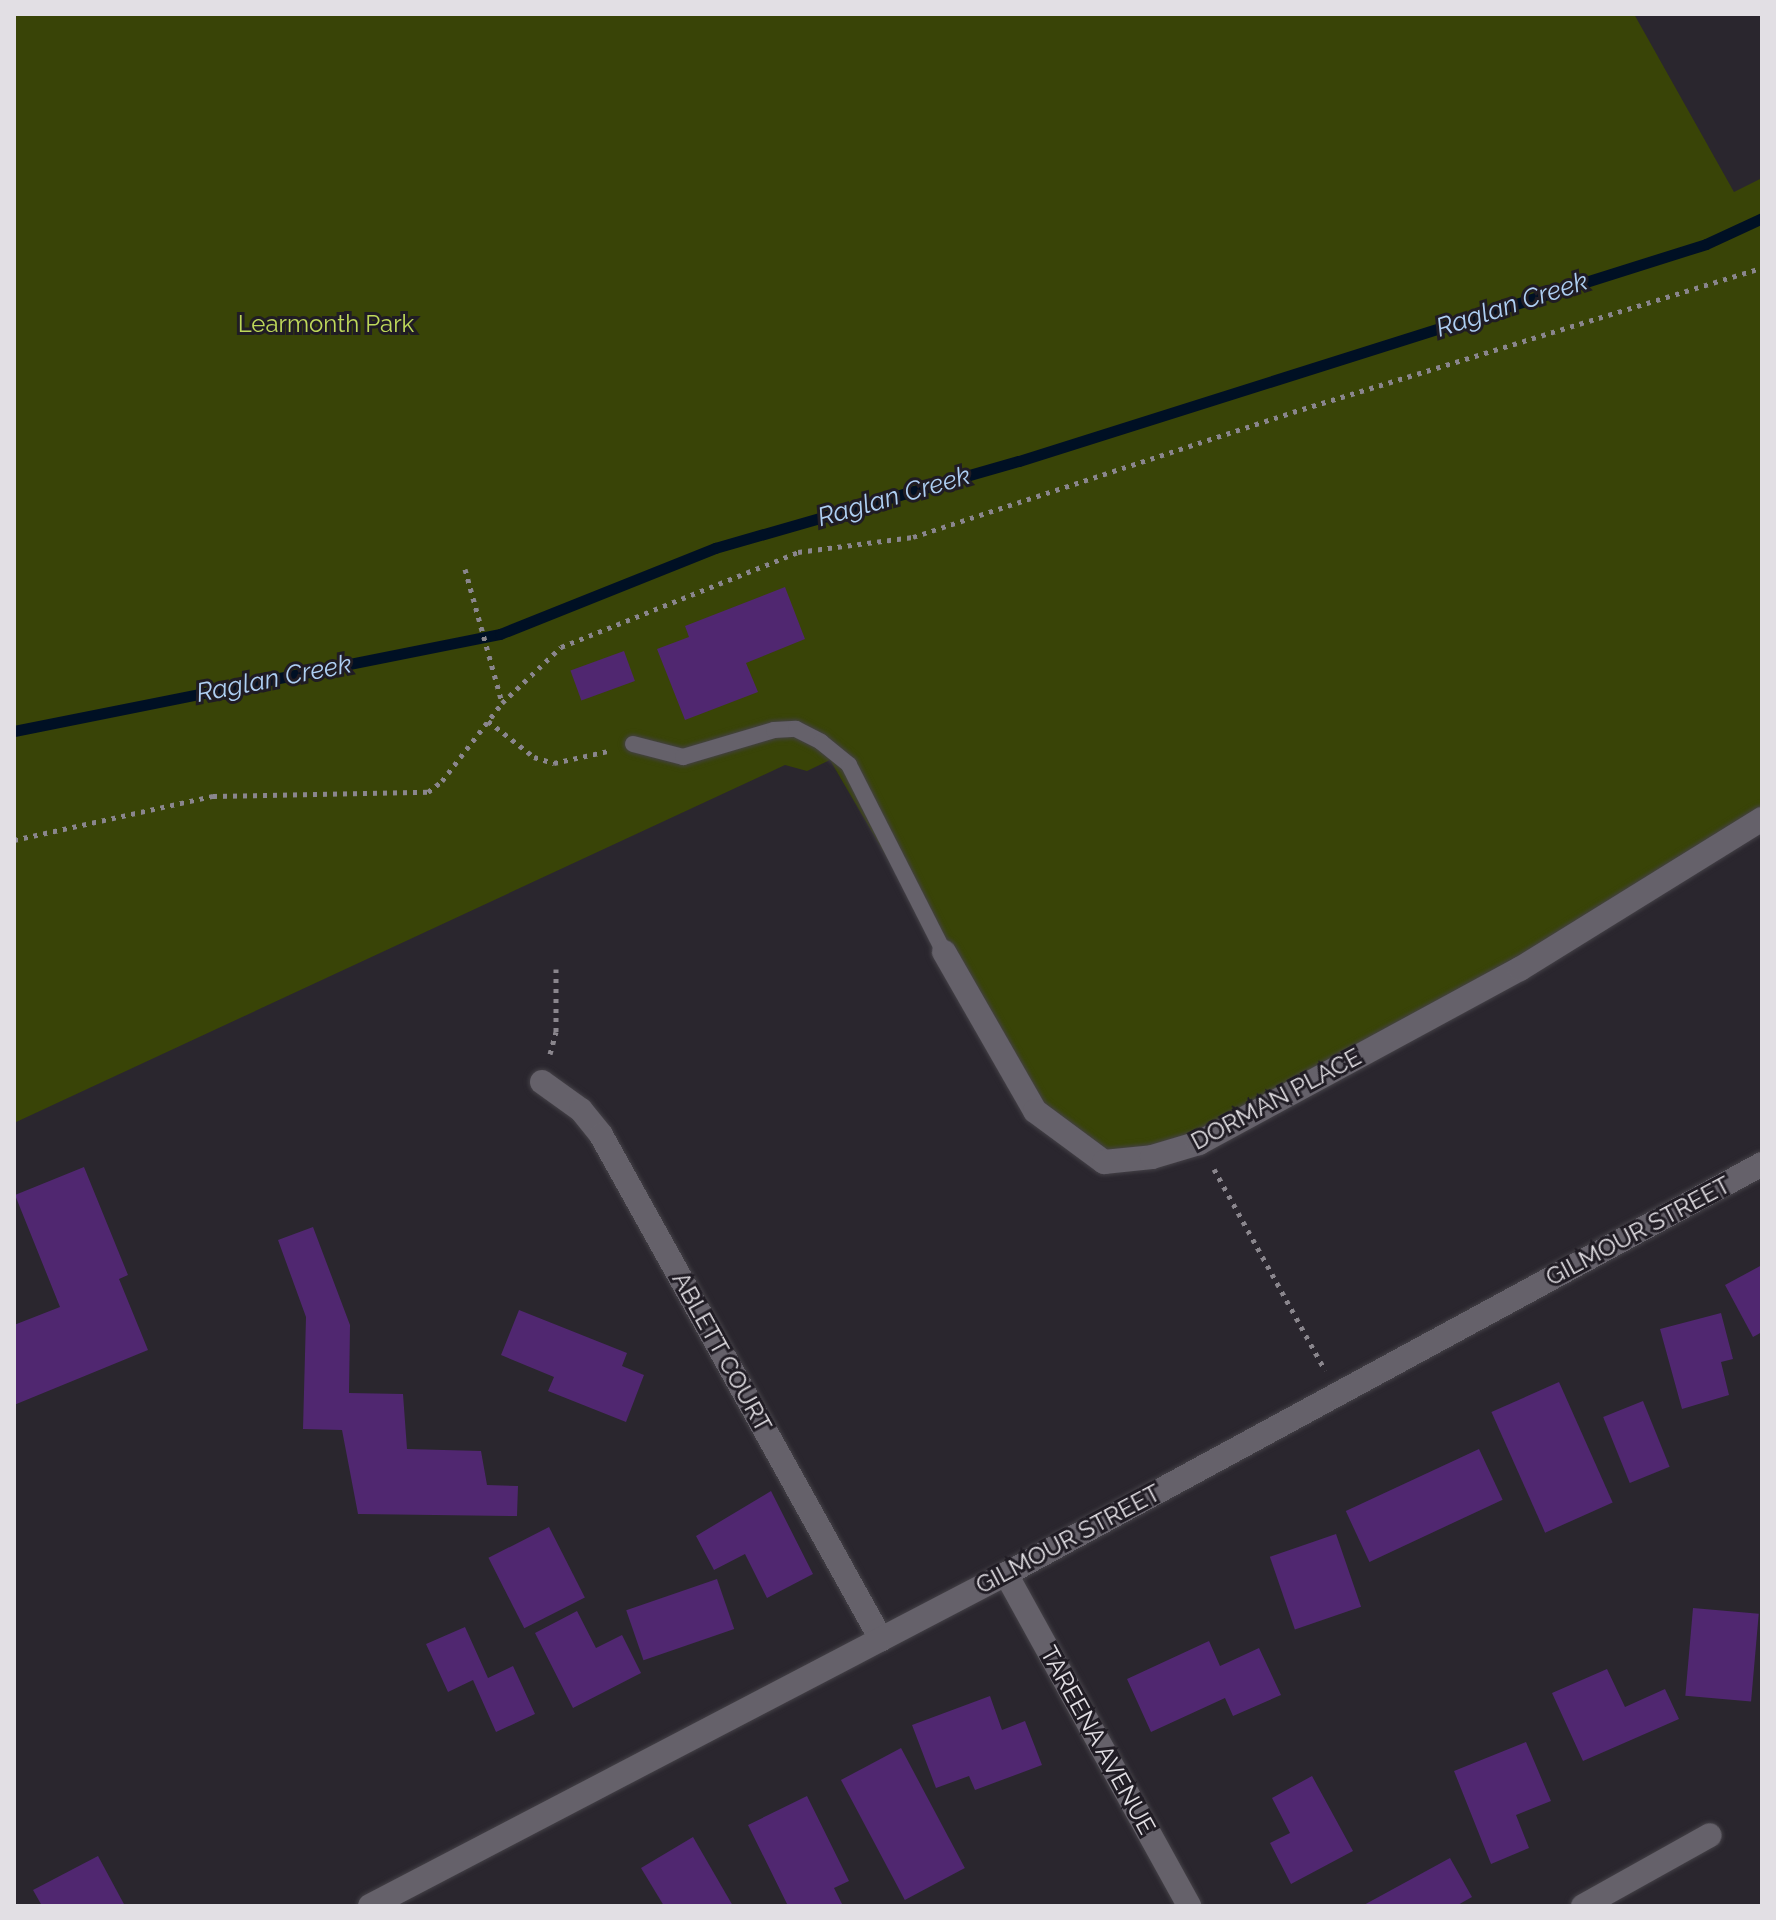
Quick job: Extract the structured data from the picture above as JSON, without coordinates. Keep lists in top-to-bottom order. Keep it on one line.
{"streets":{"street":["DORMAN PLACE","GILMOUR STREET","ABLETT COURT","TAREENA AVENUE"]},"crossings":[["GILMOUR STREET","ABLETT COURT"],["GILMOUR STREET","TAREENA AVENUE"]],"water":["Raglan Creek"],"parks":["Learmonth Park"]}
